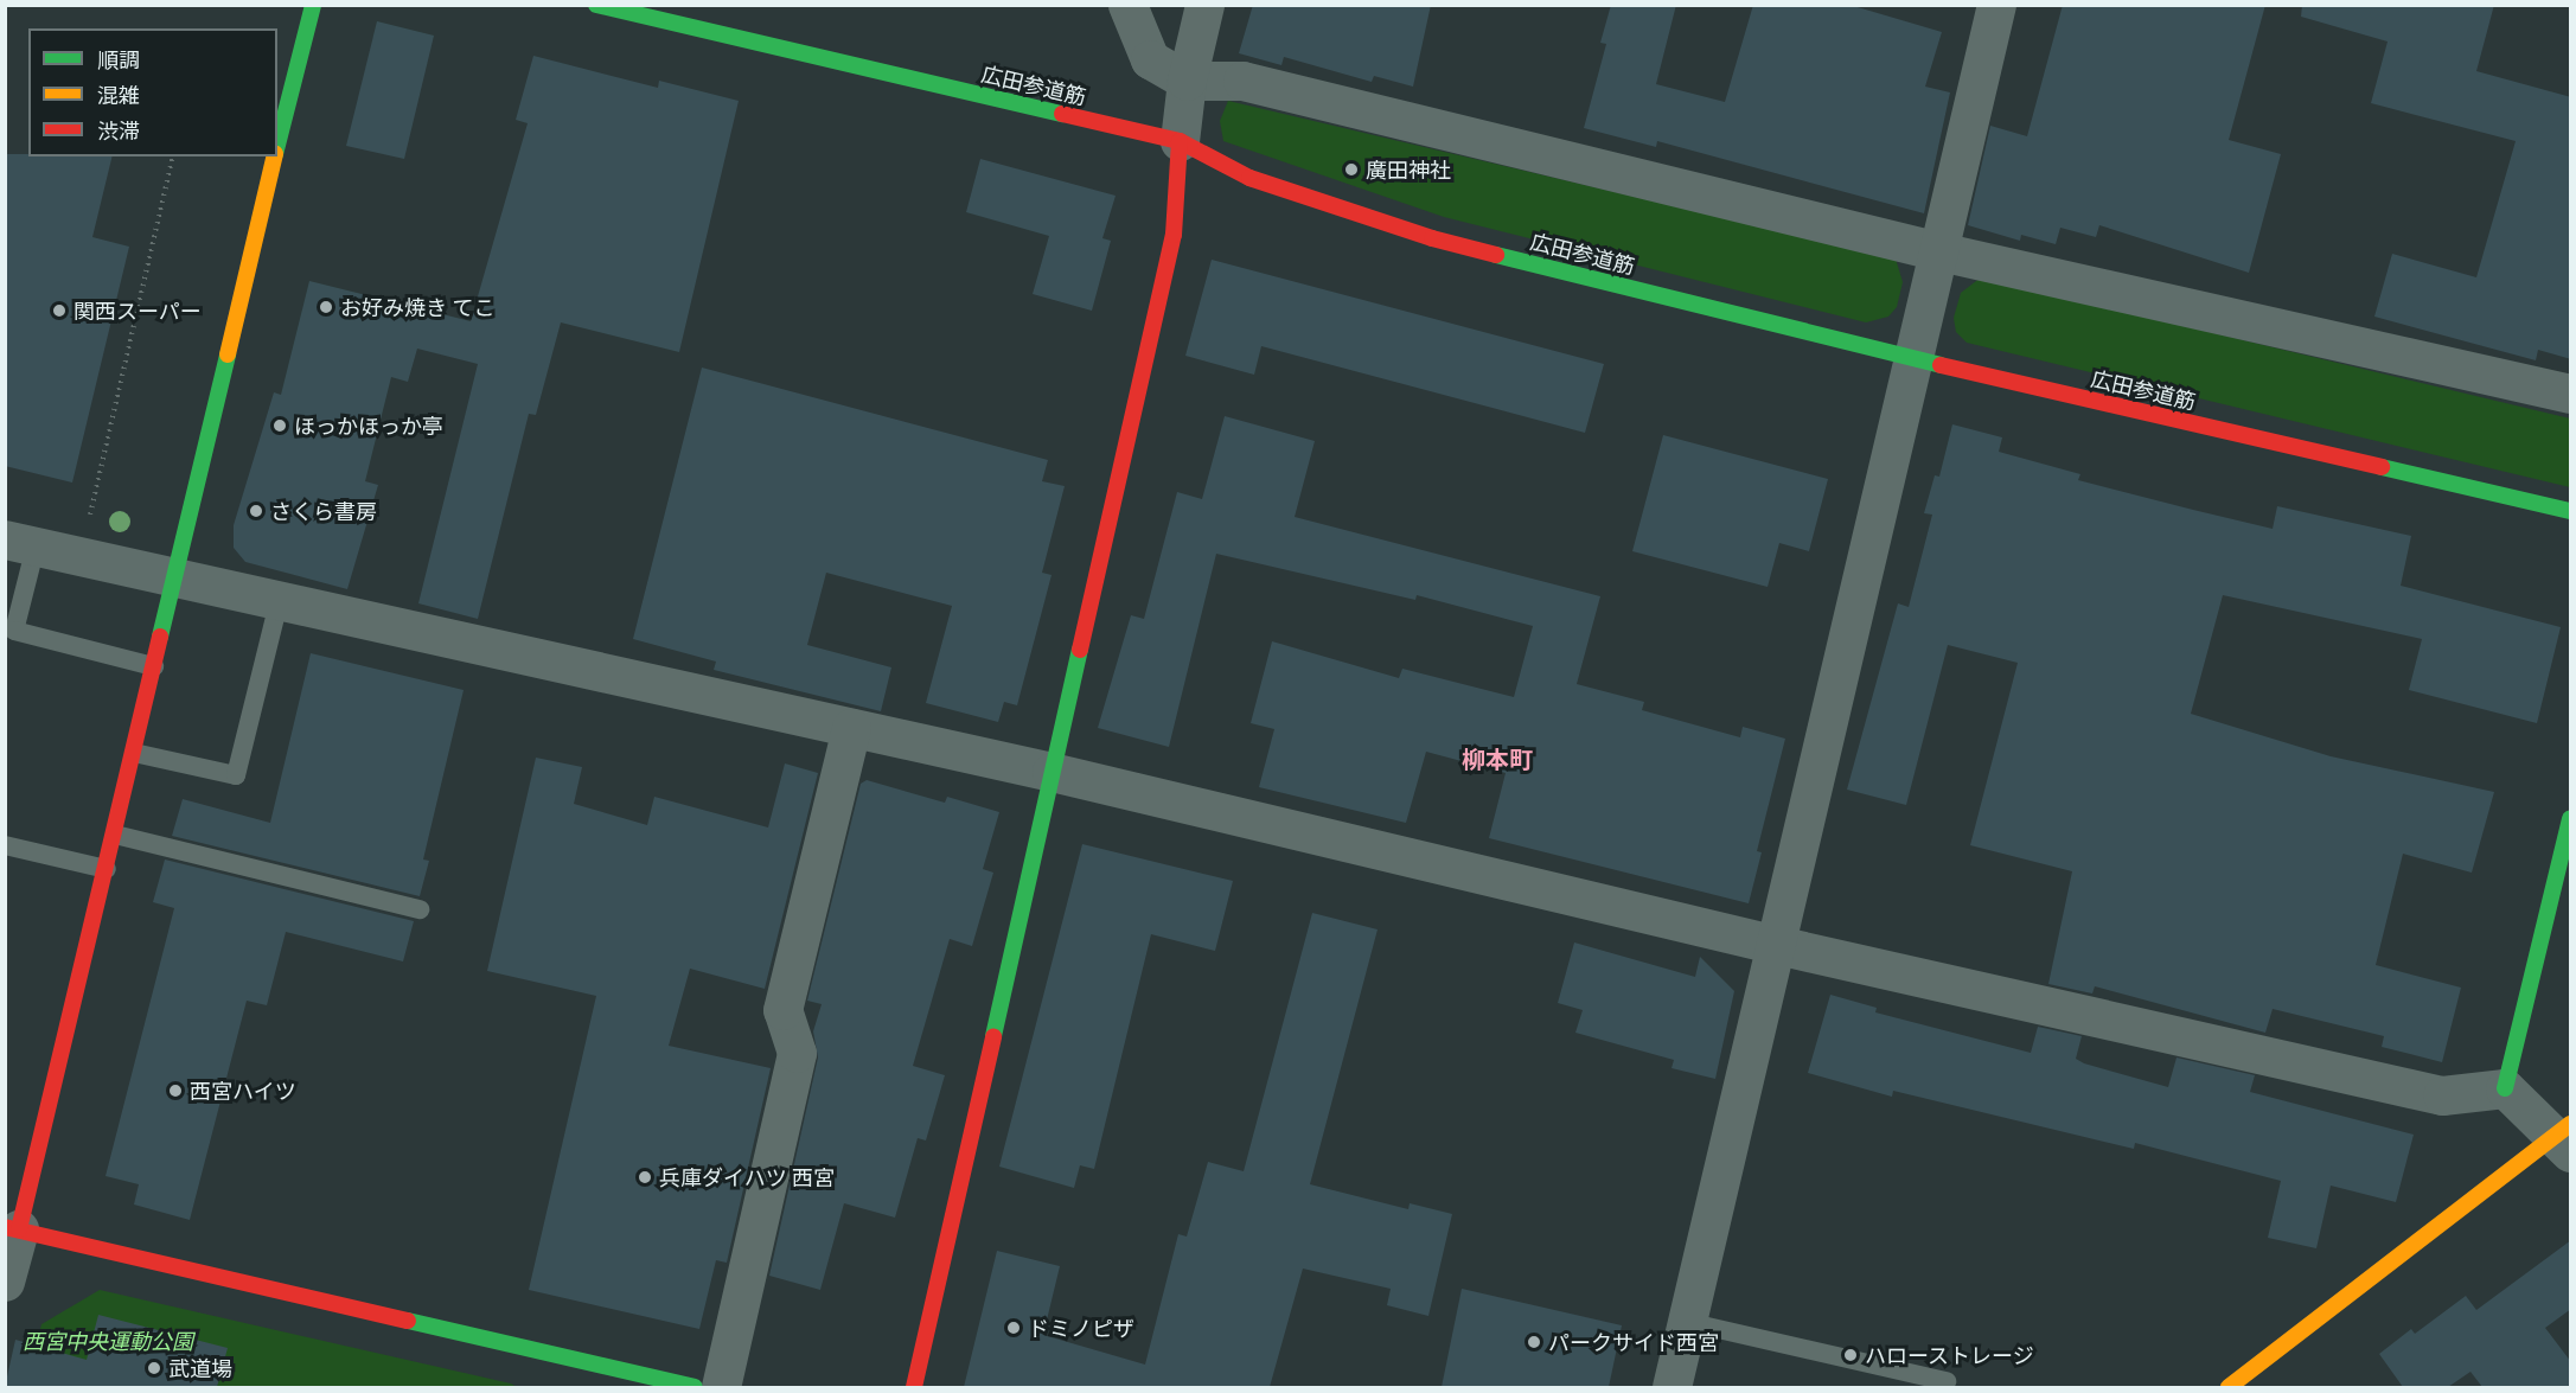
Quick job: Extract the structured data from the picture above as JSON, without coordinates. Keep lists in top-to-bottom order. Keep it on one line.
{"streets":{"street":["広田参道筋"]},"districts":["柳本町"],"parks":["西宮中央運動公園"],"places":["廣田神社","お好み焼き てこ","関西スーパー","ほっかほっか亭","さくら書房","西宮ハイツ","兵庫ダイハツ 西宮","ドミノピザ","パークサイド西宮","ハローストレージ","武道場"],"legend":["順調","混雑","渋滞"]}
